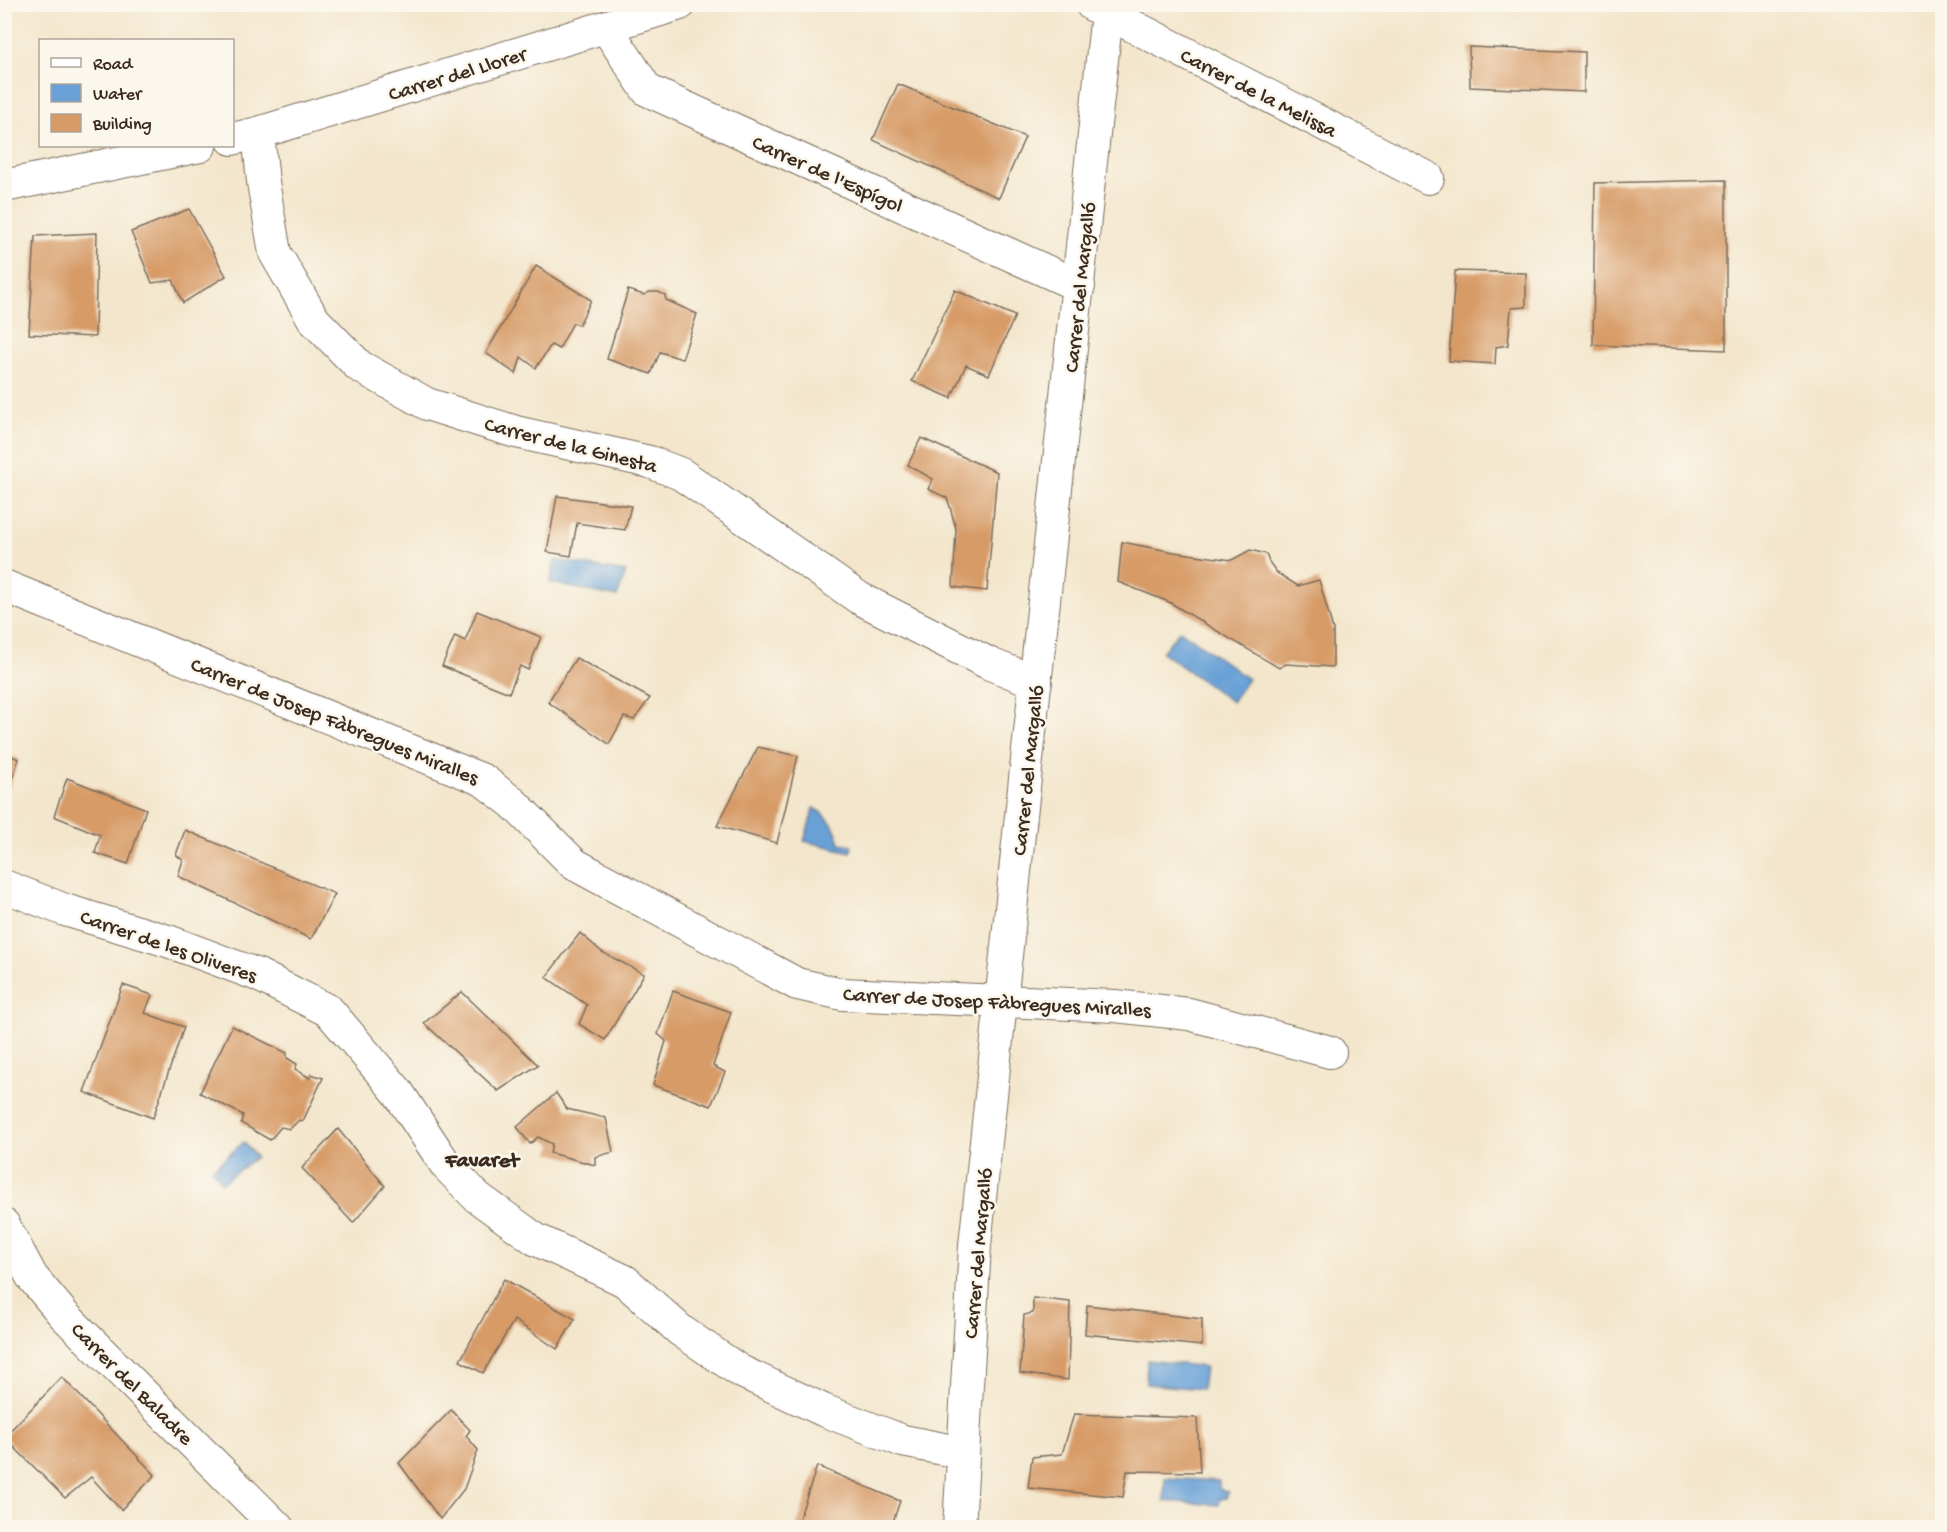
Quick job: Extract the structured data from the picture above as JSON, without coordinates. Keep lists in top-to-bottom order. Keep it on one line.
{"streets":{"street":["Carrer del Llorer","Carrer de la Melissa","Carrer de l'Espígol","Carrer del Margalló","Carrer de la Ginesta","Carrer de Josep Fàbregues Miralles","Carrer de les Oliveres","Carrer del Baladre"]},"crossings":[["Carrer del Llorer","Carrer de l'Espígol"],["Carrer del Llorer","Carrer de la Ginesta"],["Carrer de la Melissa","Carrer del Margalló"],["Carrer de l'Espígol","Carrer del Margalló"],["Carrer del Margalló","Carrer de la Ginesta"],["Carrer del Margalló","Carrer de Josep Fàbregues Miralles"],["Carrer del Margalló","Carrer de les Oliveres"]],"districts":["Favaret"],"legend":["Road","Water","Building"]}
